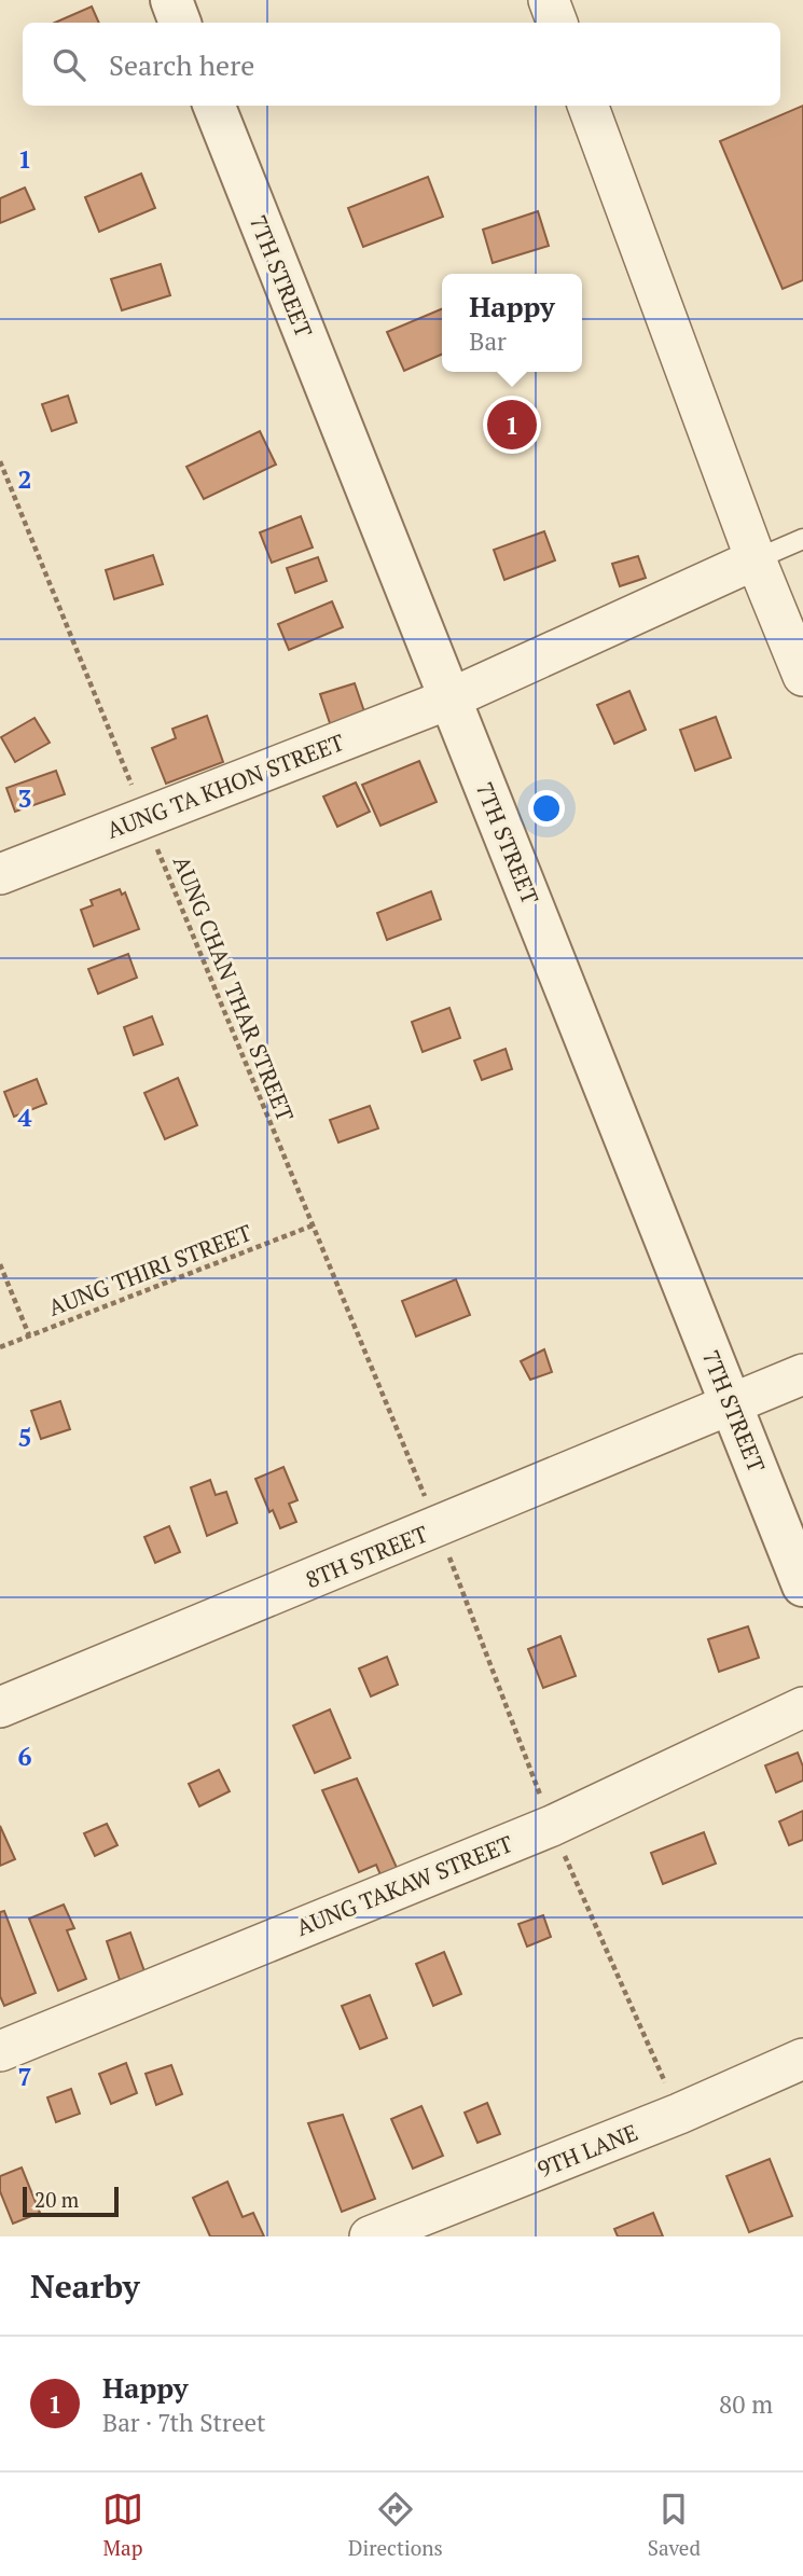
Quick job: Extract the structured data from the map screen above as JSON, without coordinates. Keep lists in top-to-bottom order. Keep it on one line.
{"streets":{"street":["7TH STREET","AUNG TA KHON STREET","8TH STREET","AUNG TAKAW STREET","9TH LANE"],"path":["AUNG CHAN THAR STREET","AUNG THIRI STREET"]},"crossings":[["7TH STREET","AUNG TA KHON STREET"],["7TH STREET","8TH STREET"],["AUNG TA KHON STREET","AUNG CHAN THAR STREET"],["AUNG CHAN THAR STREET","AUNG THIRI STREET"],["AUNG CHAN THAR STREET","8TH STREET"]],"scale_bar":"20 m","page":{"search":"Search here","popup":["Happy","Bar"],"pins":"1","scale":"20 m","heading":"Nearby","list":[{"mark":"1","name":"Happy","note":"Bar · 7th Street","value":"80 m"}],"nav":["Map","Directions","Saved"]},"grid":{"rows":["1","2","3","4","5","6","7"]}}
